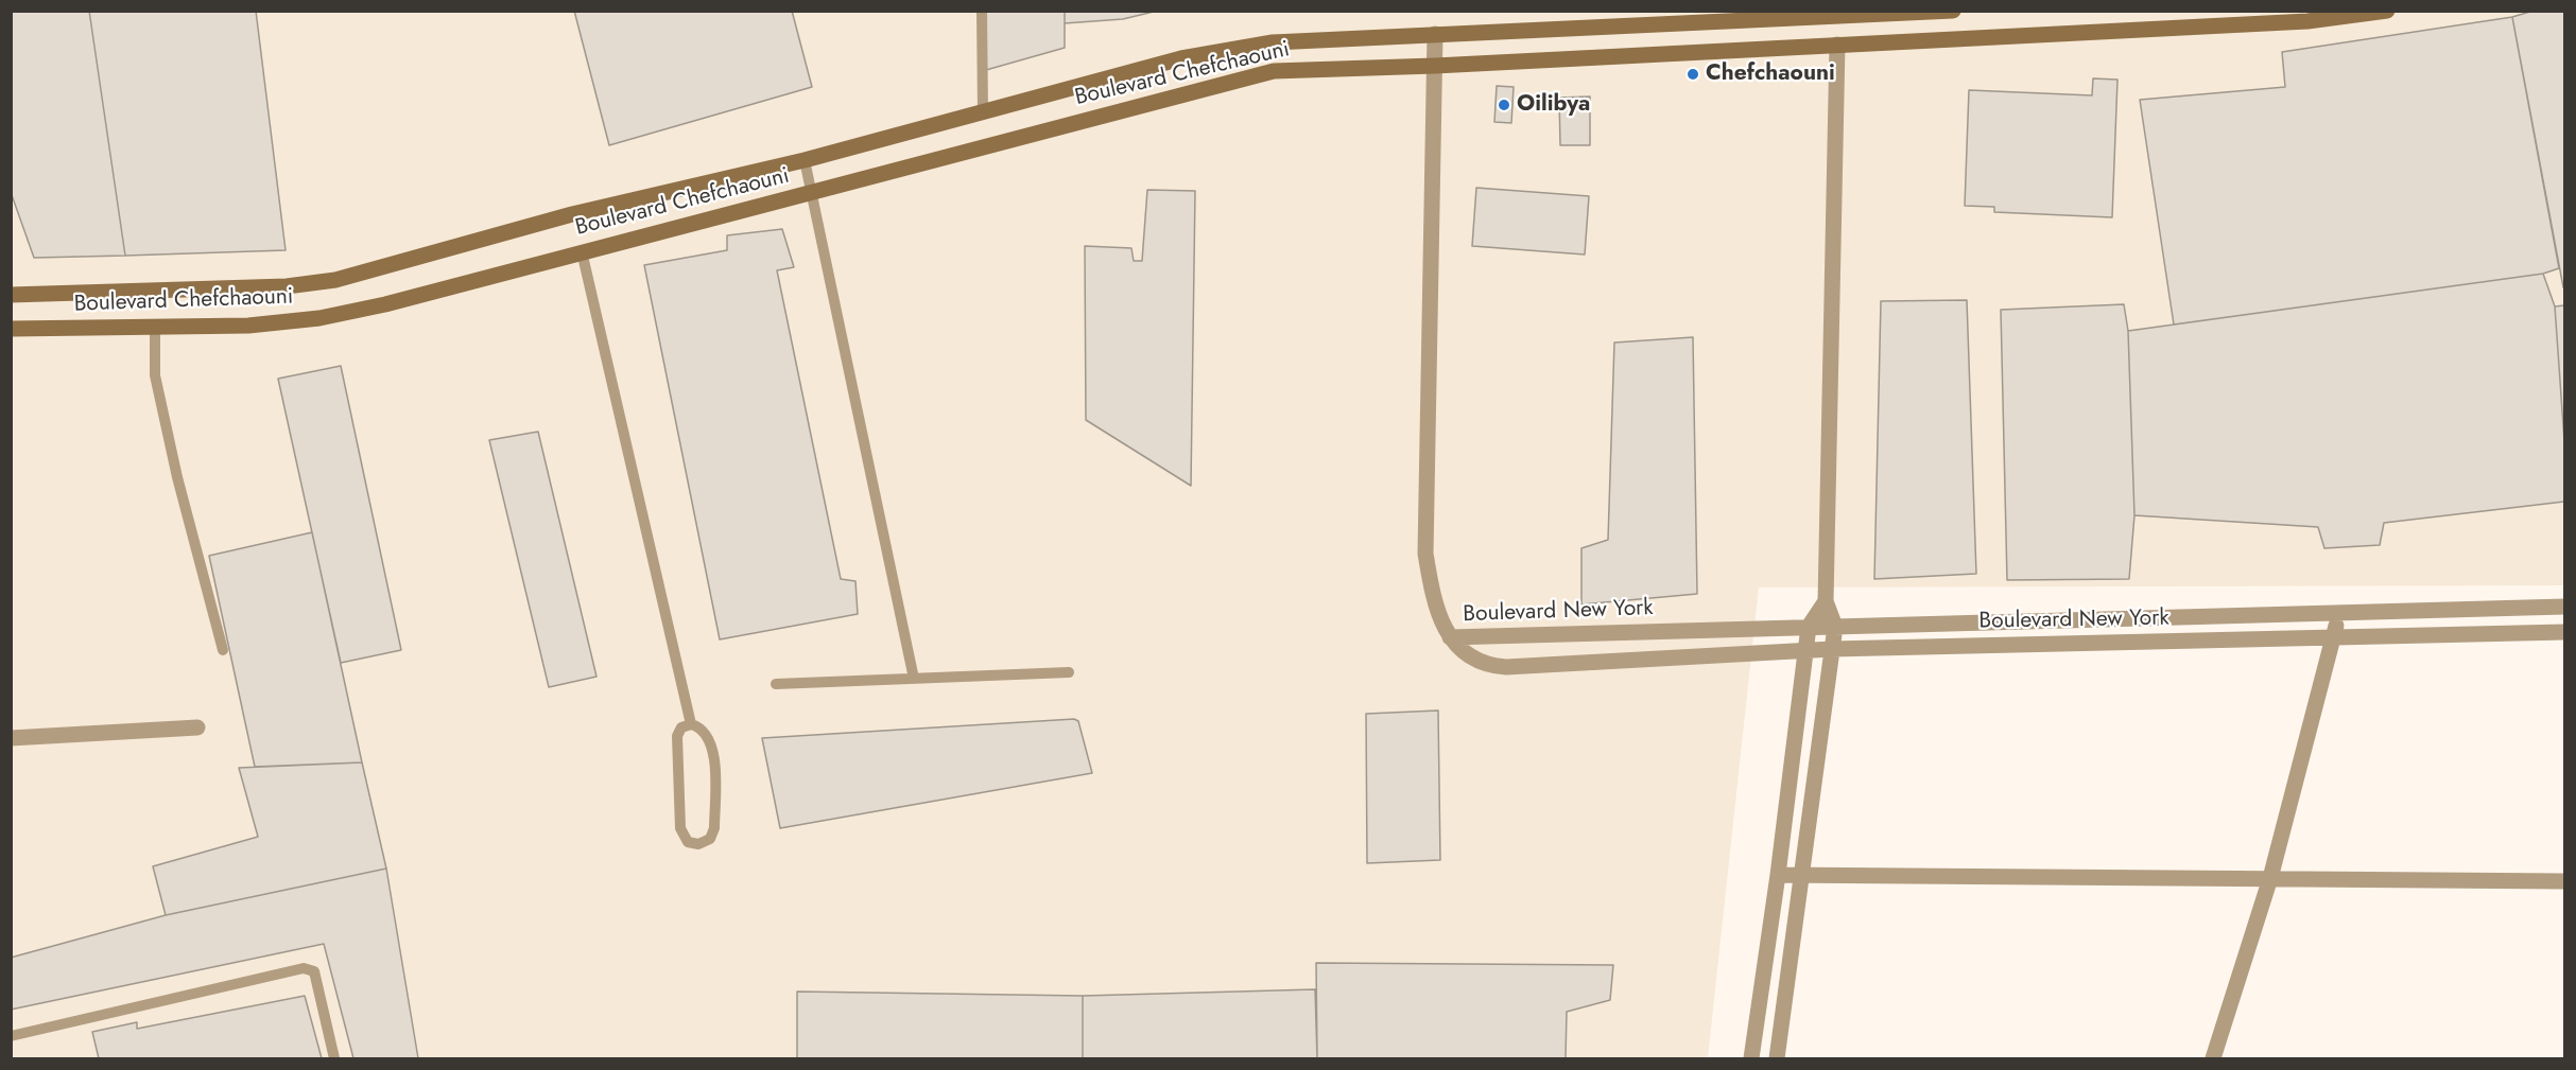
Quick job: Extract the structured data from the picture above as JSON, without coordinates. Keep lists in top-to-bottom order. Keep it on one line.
{"streets":{"street":["Boulevard Chefchaouni","Boulevard New York"]},"places":["Chefchaouni","Oilibya"]}
